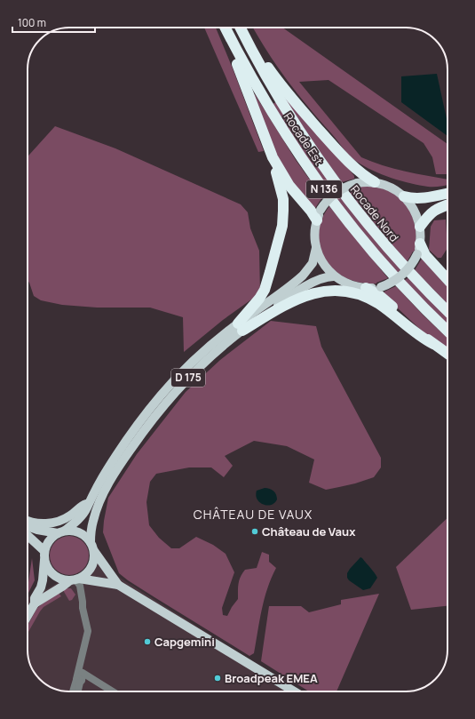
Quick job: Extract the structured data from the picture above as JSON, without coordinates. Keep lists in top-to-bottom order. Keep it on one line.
{"streets":{"highway":["Rocade Est","N 136","Rocade Nord"],"main road":["D 175"]},"districts":["CHÂTEAU DE VAUX"],"places":["Château de Vaux","Capgemini","Broadpeak EMEA"],"scale_bar":"100 m"}
